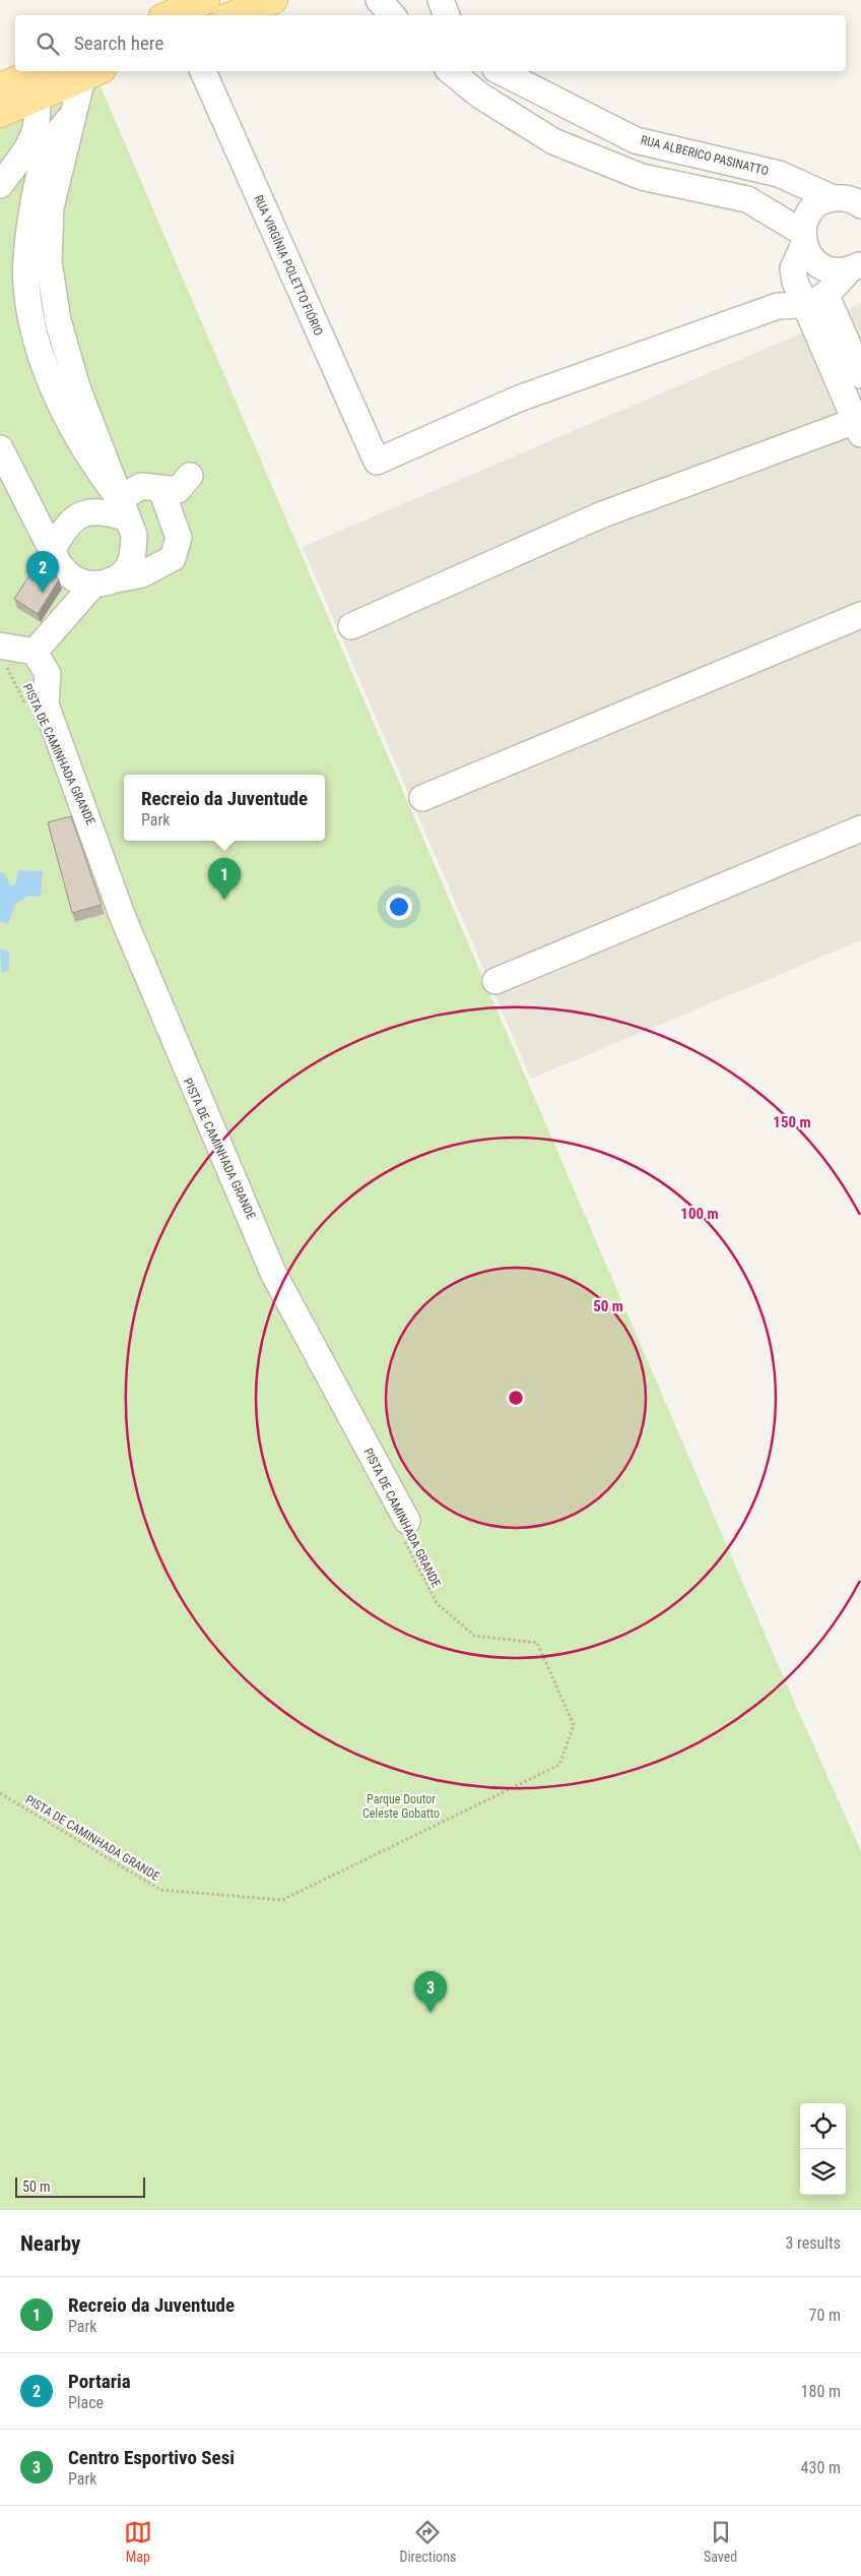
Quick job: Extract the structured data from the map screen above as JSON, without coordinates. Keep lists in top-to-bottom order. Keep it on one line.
{"streets":{"street":["RUA ALBERICO PASINATTO","RUA VIRGÍNIA POLETTO FIÓRIO"],"path":["PISTA DE CAMINHADA GRANDE"]},"parks":["Parque Doutor Celeste Gobatto"],"scale_bar":"50 m","page":{"search":"Search here","pins":["2","1","3"],"popup":["Recreio da Juventude","Park"],"scale":"50 m","heading":["Nearby","3 results"],"list":[{"mark":"1","name":"Recreio da Juventude","note":"Park","value":"70 m"},{"mark":"2","name":"Portaria","note":"Place","value":"180 m"},{"mark":"3","name":"Centro Esportivo Sesi","note":"Park","value":"430 m"}],"nav":["Map","Directions","Saved"]},"rings":["150 m","100 m","50 m"]}
